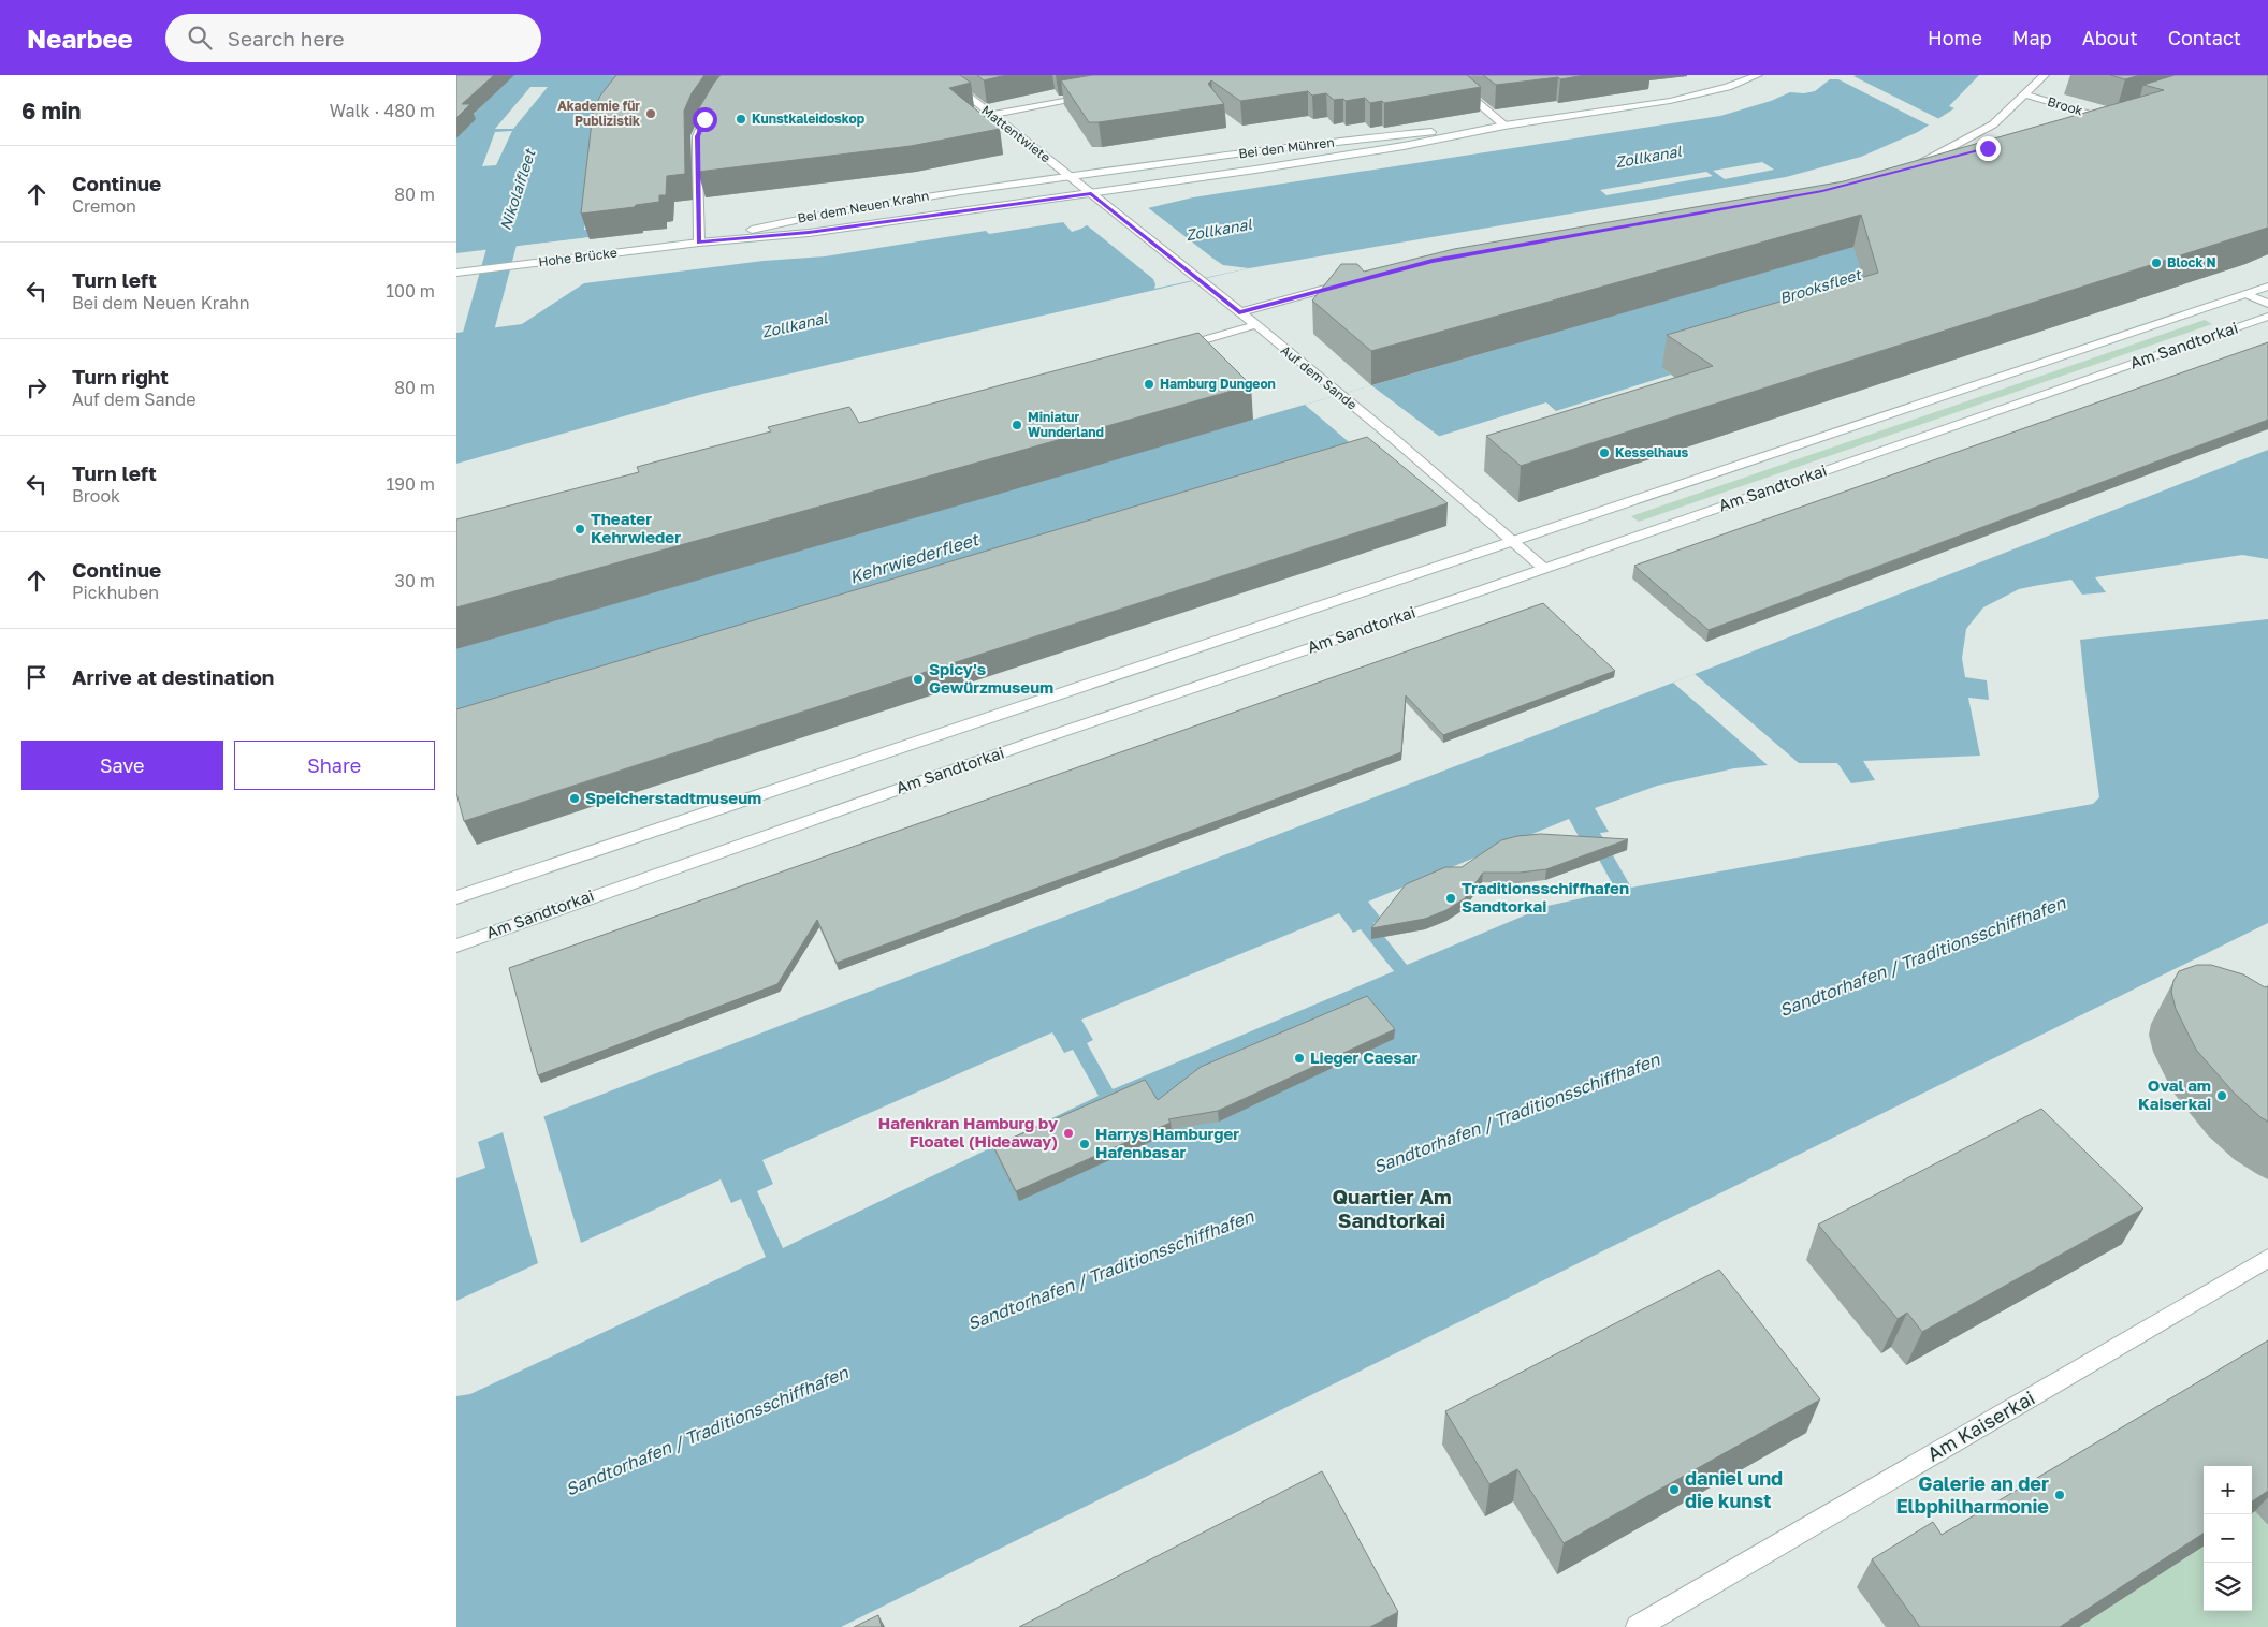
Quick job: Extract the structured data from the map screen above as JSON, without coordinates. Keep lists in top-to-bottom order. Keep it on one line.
{"streets":{"main road":["Brook","Mattentwiete","Bei den Mühren","Bei dem Neuen Krahn","Hohe Brücke","Am Sandtorkai","Auf dem Sande","Am Kaiserkai"]},"crossings":[["Mattentwiete","Bei den Mühren"],["Mattentwiete","Bei dem Neuen Krahn"],["Mattentwiete","Auf dem Sande"],["Bei den Mühren","Bei dem Neuen Krahn"],["Bei den Mühren","Auf dem Sande"],["Bei dem Neuen Krahn","Hohe Brücke"],["Bei dem Neuen Krahn","Auf dem Sande"],["Am Sandtorkai","Auf dem Sande"]],"districts":["Quartier Am Sandtorkai"],"water":["Zollkanal","Nikolaifleet","Brooksfleet","Kehrwiederfleet","Sandtorhafen / Traditionsschiffhafen"],"places":["Akademie für Publizistik","Kunstkaleidoskop","Block N","Hamburg Dungeon","Miniatur Wunderland","Kesselhaus","Theater Kehrwieder","Spicy's Gewürzmuseum","Speicherstadtmuseum","Traditionsschiffhafen Sandtorkai","Lieger Caesar","Oval am Kaiserkai","Hafenkran Hamburg by Floatel (Hideaway)","Harrys Hamburger Hafenbasar","daniel und die kunst","Galerie an der Elbphilharmonie"],"page":{"header":"Nearbee","search":"Search here","nav":["Home","Map","About","Contact"],"heading":["6 min","Walk · 480 m"],"list":[["Continue","Cremon","80 m"],["Turn left","Bei dem Neuen Krahn","100 m"],["Turn right","Auf dem Sande","80 m"],["Turn left","Brook","190 m"],["Continue","Pickhuben","30 m"],"Arrive at destination"],"buttons":["Save","Share"],"map_buttons":["+","−"]}}
